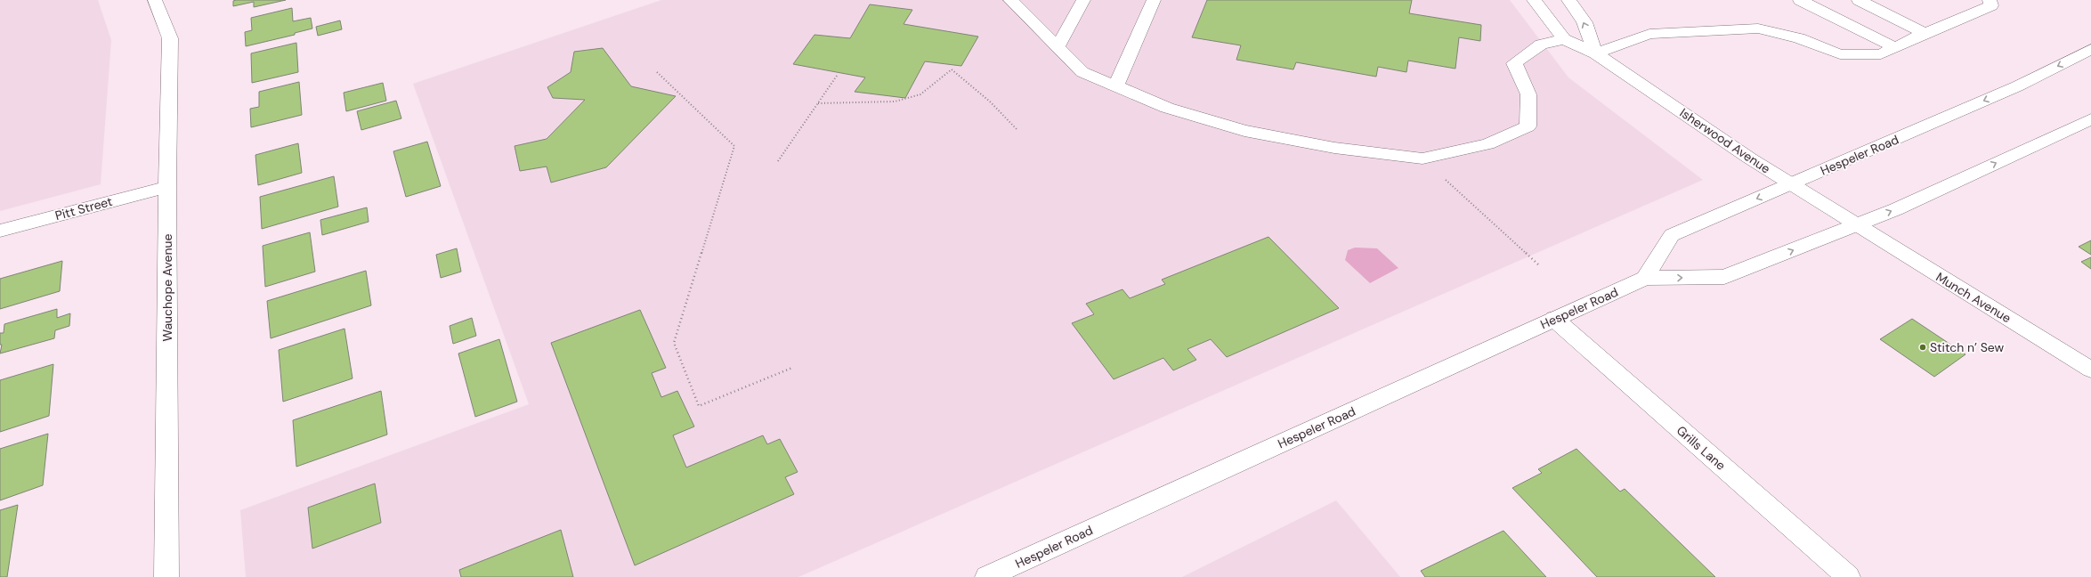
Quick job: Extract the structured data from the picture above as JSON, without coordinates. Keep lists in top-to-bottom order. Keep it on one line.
{"streets":{"main road":["Isherwood Avenue","Hespeler Road","Pitt Street","Wauchope Avenue","Munch Avenue","Grills Lane"]},"crossings":[["Isherwood Avenue","Hespeler Road"],["Isherwood Avenue","Munch Avenue"],["Hespeler Road","Munch Avenue"],["Hespeler Road","Grills Lane"],["Pitt Street","Wauchope Avenue"]],"places":["Stitch n’ Sew"]}
